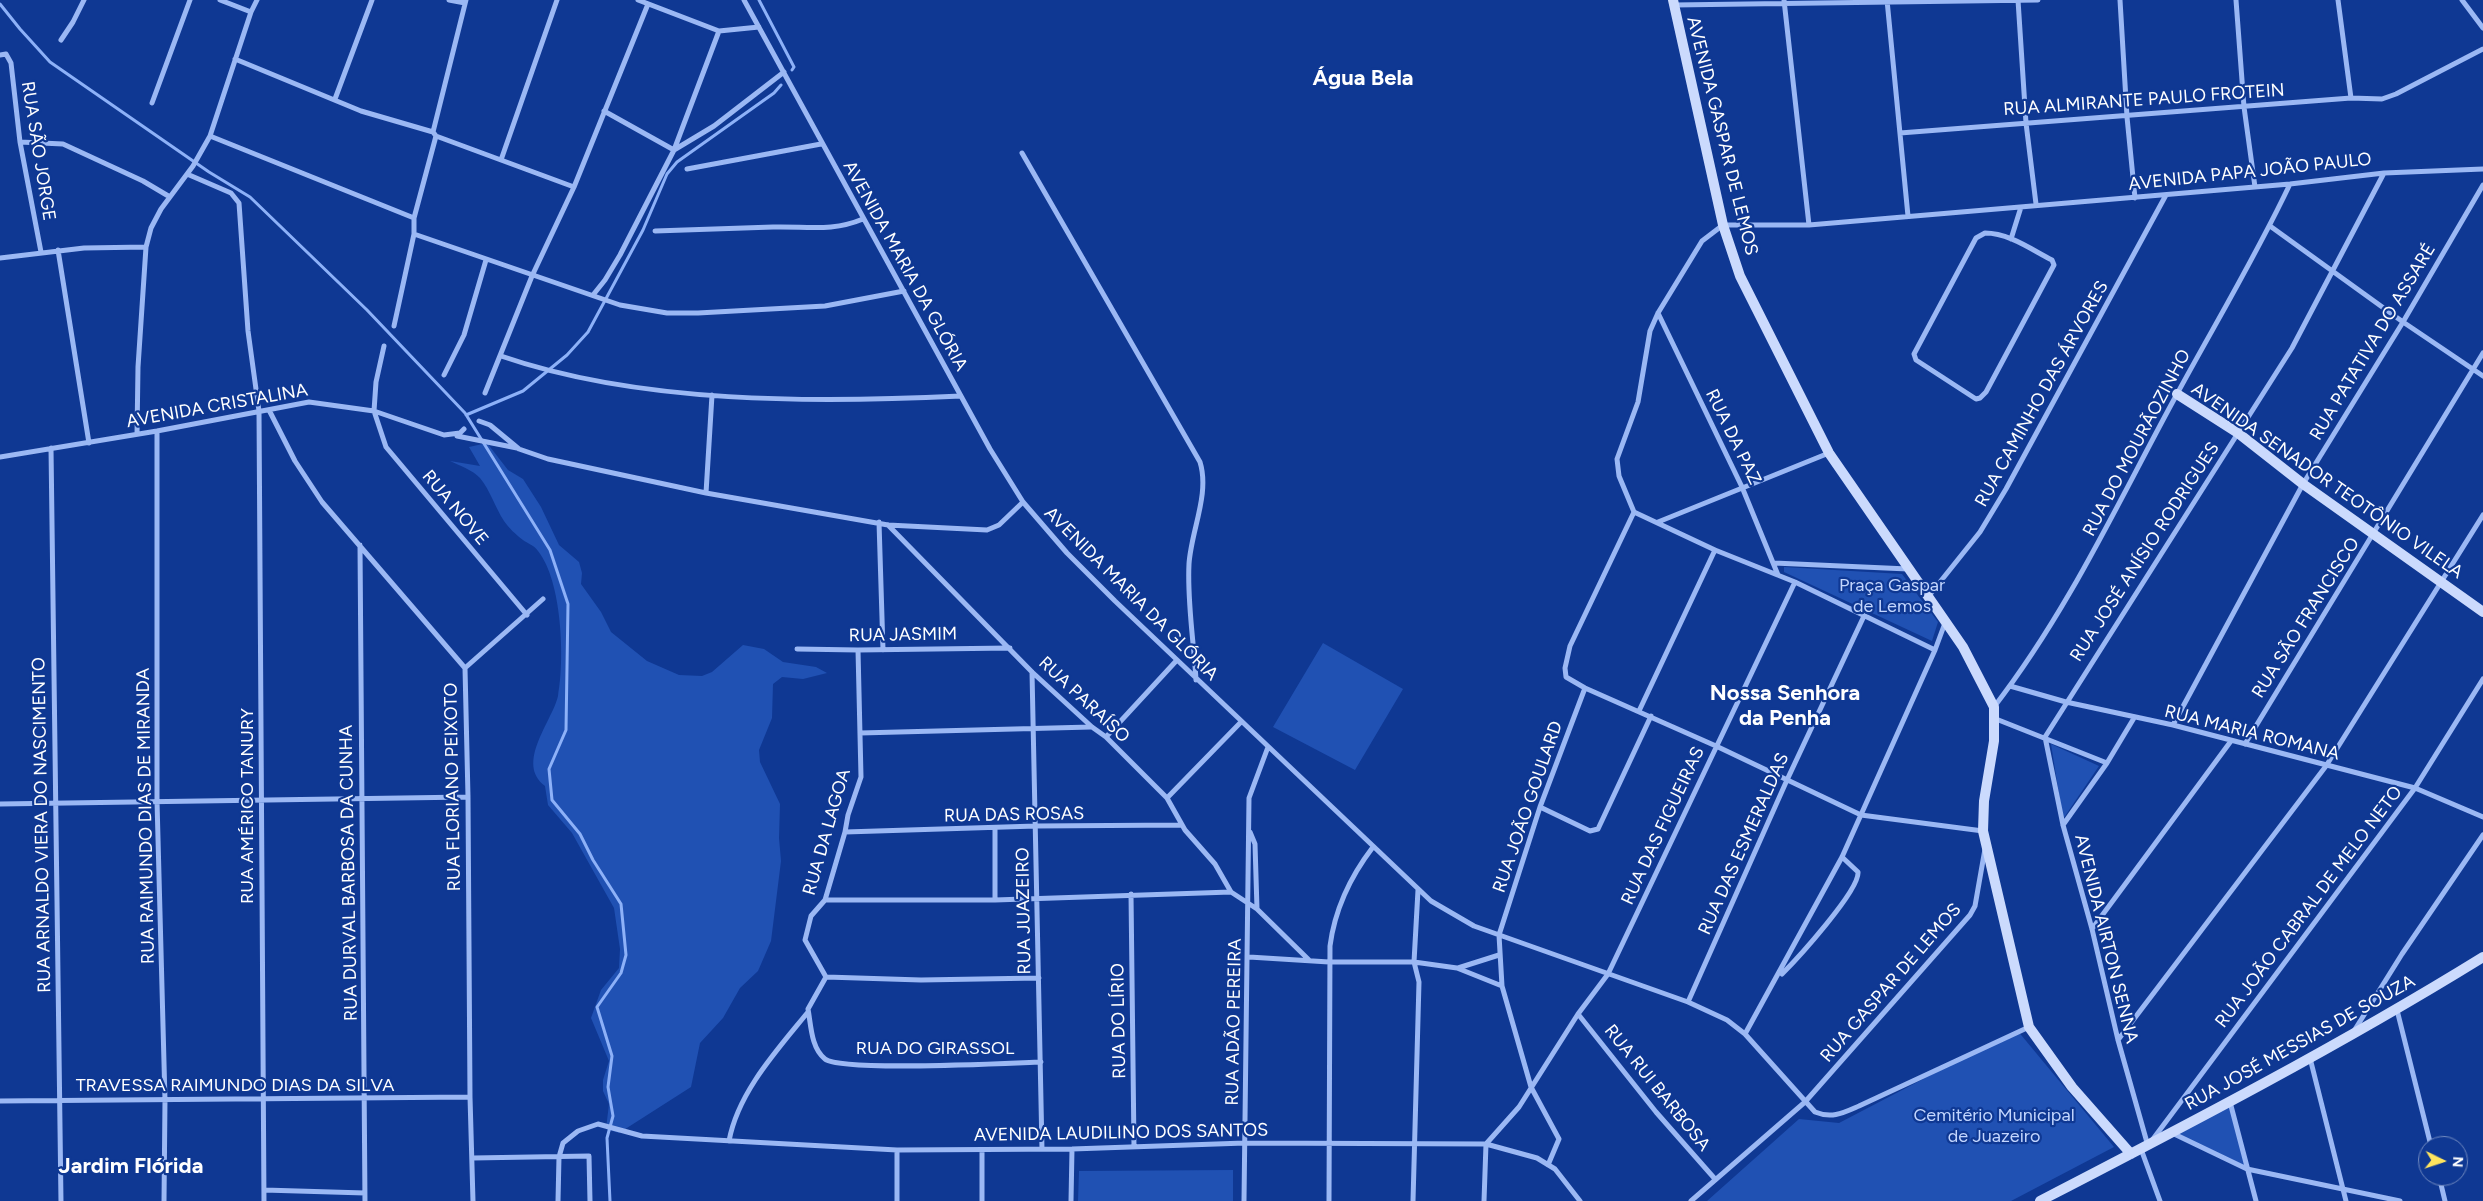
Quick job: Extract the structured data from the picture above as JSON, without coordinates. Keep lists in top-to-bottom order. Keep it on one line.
{"streets":{"street":["RUA ALMIRANTE PAULO FROTEIN","AVENIDA GASPAR DE LEMOS","RUA SÃO JORGE","AVENIDA PAPA JOÃO PAULO","AVENIDA MARIA DA GLÓRIA","RUA PATATIVA DO ASSARÉ","RUA CAMINHO DAS ÁRVORES","AVENIDA CRISTALINA","RUA DA PAZ","RUA DO MOURÃOZINHO","AVENIDA SENADOR TEOTÔNIO VILELA","RUA NOVE","RUA JOSÉ ANÍSIO RODRIGUES","RUA SÃO FRANCISCO","RUA JASMIM","RUA PARAÍSO","RUA MARIA ROMANA","RUA FLORIANO PEIXOTO","RUA AMÉRICO TANURY","RUA JOÃO GOULARD","RUA DAS ROSAS","RUA RAIMUNDO DIAS DE MIRANDA","RUA ARNALDO VIERA DO NASCIMENTO","RUA DAS FIGUEIRAS","RUA DA LAGOA","RUA DAS ESMERALDAS","RUA DURVAL BARBOSA DA CUNHA","RUA JOÃO CABRAL DE MELO NETO","RUA JUAZEIRO","AVENIDA AIRTON SENNA","RUA GASPAR DE LEMOS","RUA DO LÍRIO","RUA ADÃO PEREIRA","RUA JOSÉ MESSIAS DE SOUZA","RUA DO GIRASSOL","TRAVESSA RAIMUNDO DIAS DA SILVA","RUA RUI BARBOSA","AVENIDA LAUDILINO DOS SANTOS"]},"crossings":[["AVENIDA GASPAR DE LEMOS","AVENIDA PAPA JOÃO PAULO"],["AVENIDA GASPAR DE LEMOS","AVENIDA MARIA DA GLÓRIA"],["AVENIDA GASPAR DE LEMOS","RUA CAMINHO DAS ÁRVORES"],["AVENIDA GASPAR DE LEMOS","RUA DO MOURÃOZINHO"],["AVENIDA GASPAR DE LEMOS","RUA GASPAR DE LEMOS"],["AVENIDA PAPA JOÃO PAULO","RUA CAMINHO DAS ÁRVORES"],["AVENIDA PAPA JOÃO PAULO","RUA DO MOURÃOZINHO"],["AVENIDA PAPA JOÃO PAULO","RUA JOSÉ ANÍSIO RODRIGUES"],["AVENIDA MARIA DA GLÓRIA","RUA JOÃO GOULARD"],["AVENIDA MARIA DA GLÓRIA","RUA DAS FIGUEIRAS"],["AVENIDA MARIA DA GLÓRIA","RUA DAS ESMERALDAS"],["AVENIDA MARIA DA GLÓRIA","RUA GASPAR DE LEMOS"],["RUA PATATIVA DO ASSARÉ","AVENIDA SENADOR TEOTÔNIO VILELA"],["RUA PATATIVA DO ASSARÉ","RUA MARIA ROMANA"],["AVENIDA CRISTALINA","RUA NOVE"],["AVENIDA CRISTALINA","RUA FLORIANO PEIXOTO"],["AVENIDA CRISTALINA","RUA AMÉRICO TANURY"],["AVENIDA CRISTALINA","RUA RAIMUNDO DIAS DE MIRANDA"],["AVENIDA CRISTALINA","RUA ARNALDO VIERA DO NASCIMENTO"],["RUA DO MOURÃOZINHO","AVENIDA SENADOR TEOTÔNIO VILELA"],["RUA DO MOURÃOZINHO","RUA MARIA ROMANA"],["AVENIDA SENADOR TEOTÔNIO VILELA","RUA JOSÉ ANÍSIO RODRIGUES"],["AVENIDA SENADOR TEOTÔNIO VILELA","RUA SÃO FRANCISCO"],["RUA JOSÉ ANÍSIO RODRIGUES","RUA MARIA ROMANA"],["RUA JOSÉ ANÍSIO RODRIGUES","AVENIDA AIRTON SENNA"],["RUA SÃO FRANCISCO","RUA MARIA ROMANA"],["RUA JASMIM","RUA PARAÍSO"],["RUA JASMIM","RUA DA LAGOA"],["RUA PARAÍSO","RUA DAS ROSAS"],["RUA PARAÍSO","RUA JUAZEIRO"],["RUA PARAÍSO","RUA ADÃO PEREIRA"],["RUA MARIA ROMANA","RUA JOÃO CABRAL DE MELO NETO"],["RUA FLORIANO PEIXOTO","RUA DURVAL BARBOSA DA CUNHA"],["RUA FLORIANO PEIXOTO","TRAVESSA RAIMUNDO DIAS DA SILVA"],["RUA AMÉRICO TANURY","TRAVESSA RAIMUNDO DIAS DA SILVA"],["RUA DAS ROSAS","RUA DA LAGOA"],["RUA DAS ROSAS","RUA JUAZEIRO"],["RUA RAIMUNDO DIAS DE MIRANDA","TRAVESSA RAIMUNDO DIAS DA SILVA"],["RUA ARNALDO VIERA DO NASCIMENTO","TRAVESSA RAIMUNDO DIAS DA SILVA"],["RUA DAS FIGUEIRAS","RUA RUI BARBOSA"],["RUA DAS FIGUEIRAS","AVENIDA LAUDILINO DOS SANTOS"],["RUA DURVAL BARBOSA DA CUNHA","TRAVESSA RAIMUNDO DIAS DA SILVA"],["RUA JOÃO CABRAL DE MELO NETO","AVENIDA AIRTON SENNA"],["RUA JOÃO CABRAL DE MELO NETO","RUA JOSÉ MESSIAS DE SOUZA"],["RUA JUAZEIRO","RUA DO GIRASSOL"],["RUA JUAZEIRO","AVENIDA LAUDILINO DOS SANTOS"],["AVENIDA AIRTON SENNA","RUA JOSÉ MESSIAS DE SOUZA"],["RUA GASPAR DE LEMOS","RUA RUI BARBOSA"],["RUA DO LÍRIO","AVENIDA LAUDILINO DOS SANTOS"],["RUA ADÃO PEREIRA","AVENIDA LAUDILINO DOS SANTOS"]],"districts":["Água Bela","Nossa Senhora da Penha","Jardim Flórida"],"parks":["Praça Gaspar de Lemos","Cemitério Municipal de Juazeiro"],"north":"right"}
